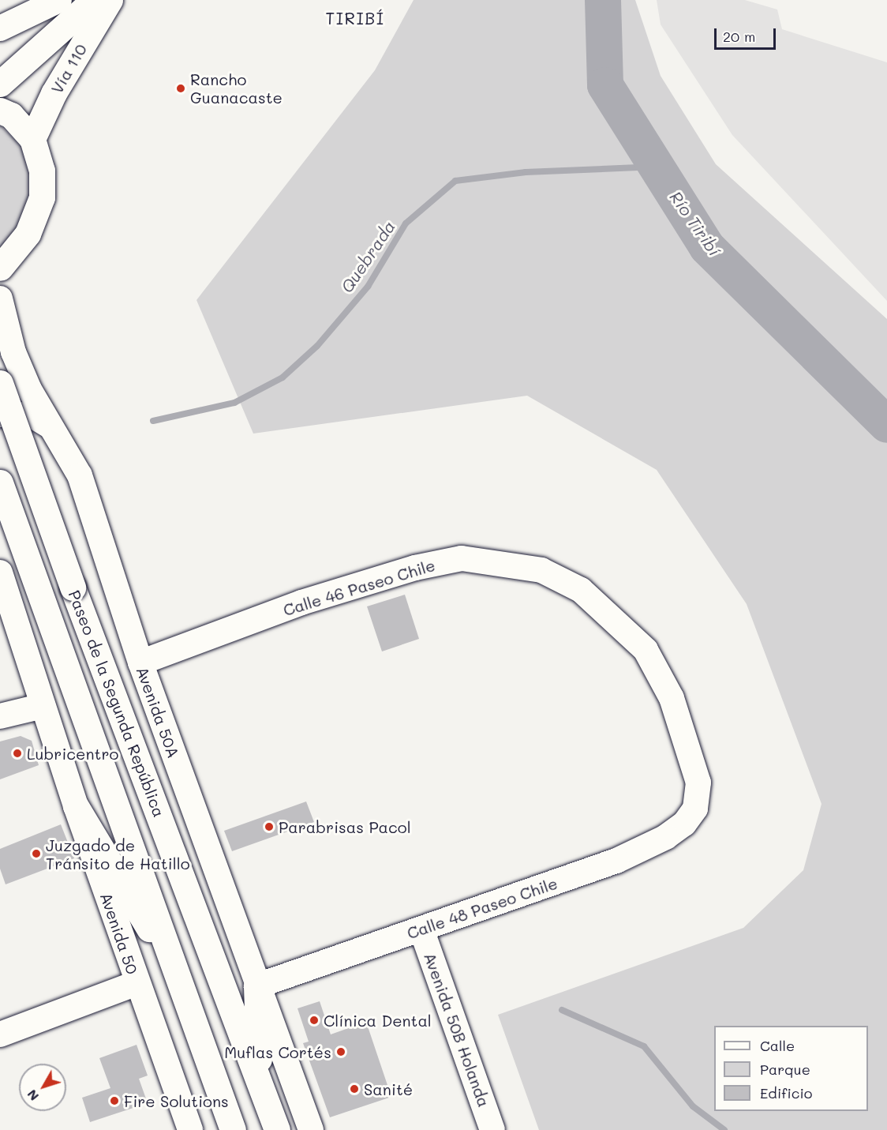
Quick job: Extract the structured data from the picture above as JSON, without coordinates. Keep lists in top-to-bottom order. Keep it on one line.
{"streets":{"main road":["Vía 110","Paseo de la Segunda República"],"street":["Calle 46 Paseo Chile","Avenida 50A","Calle 48 Paseo Chile","Avenida 50","Avenida 50B Holanda"]},"crossings":[["Calle 46 Paseo Chile","Avenida 50A"],["Calle 46 Paseo Chile","Calle 48 Paseo Chile"],["Avenida 50A","Calle 48 Paseo Chile"],["Calle 48 Paseo Chile","Avenida 50B Holanda"]],"districts":["TIRIBÍ"],"water":["Río Tiribí","Quebrada"],"places":["Rancho Guanacaste","Lubricentro","Parabrisas Pacol","Juzgado de Tránsito de Hatillo","Clínica Dental","Muflas Cortés","Sanité","Fire Solutions"],"legend":["Calle","Parque","Edificio"],"scale_bar":"20 m","north":"bottom left"}
